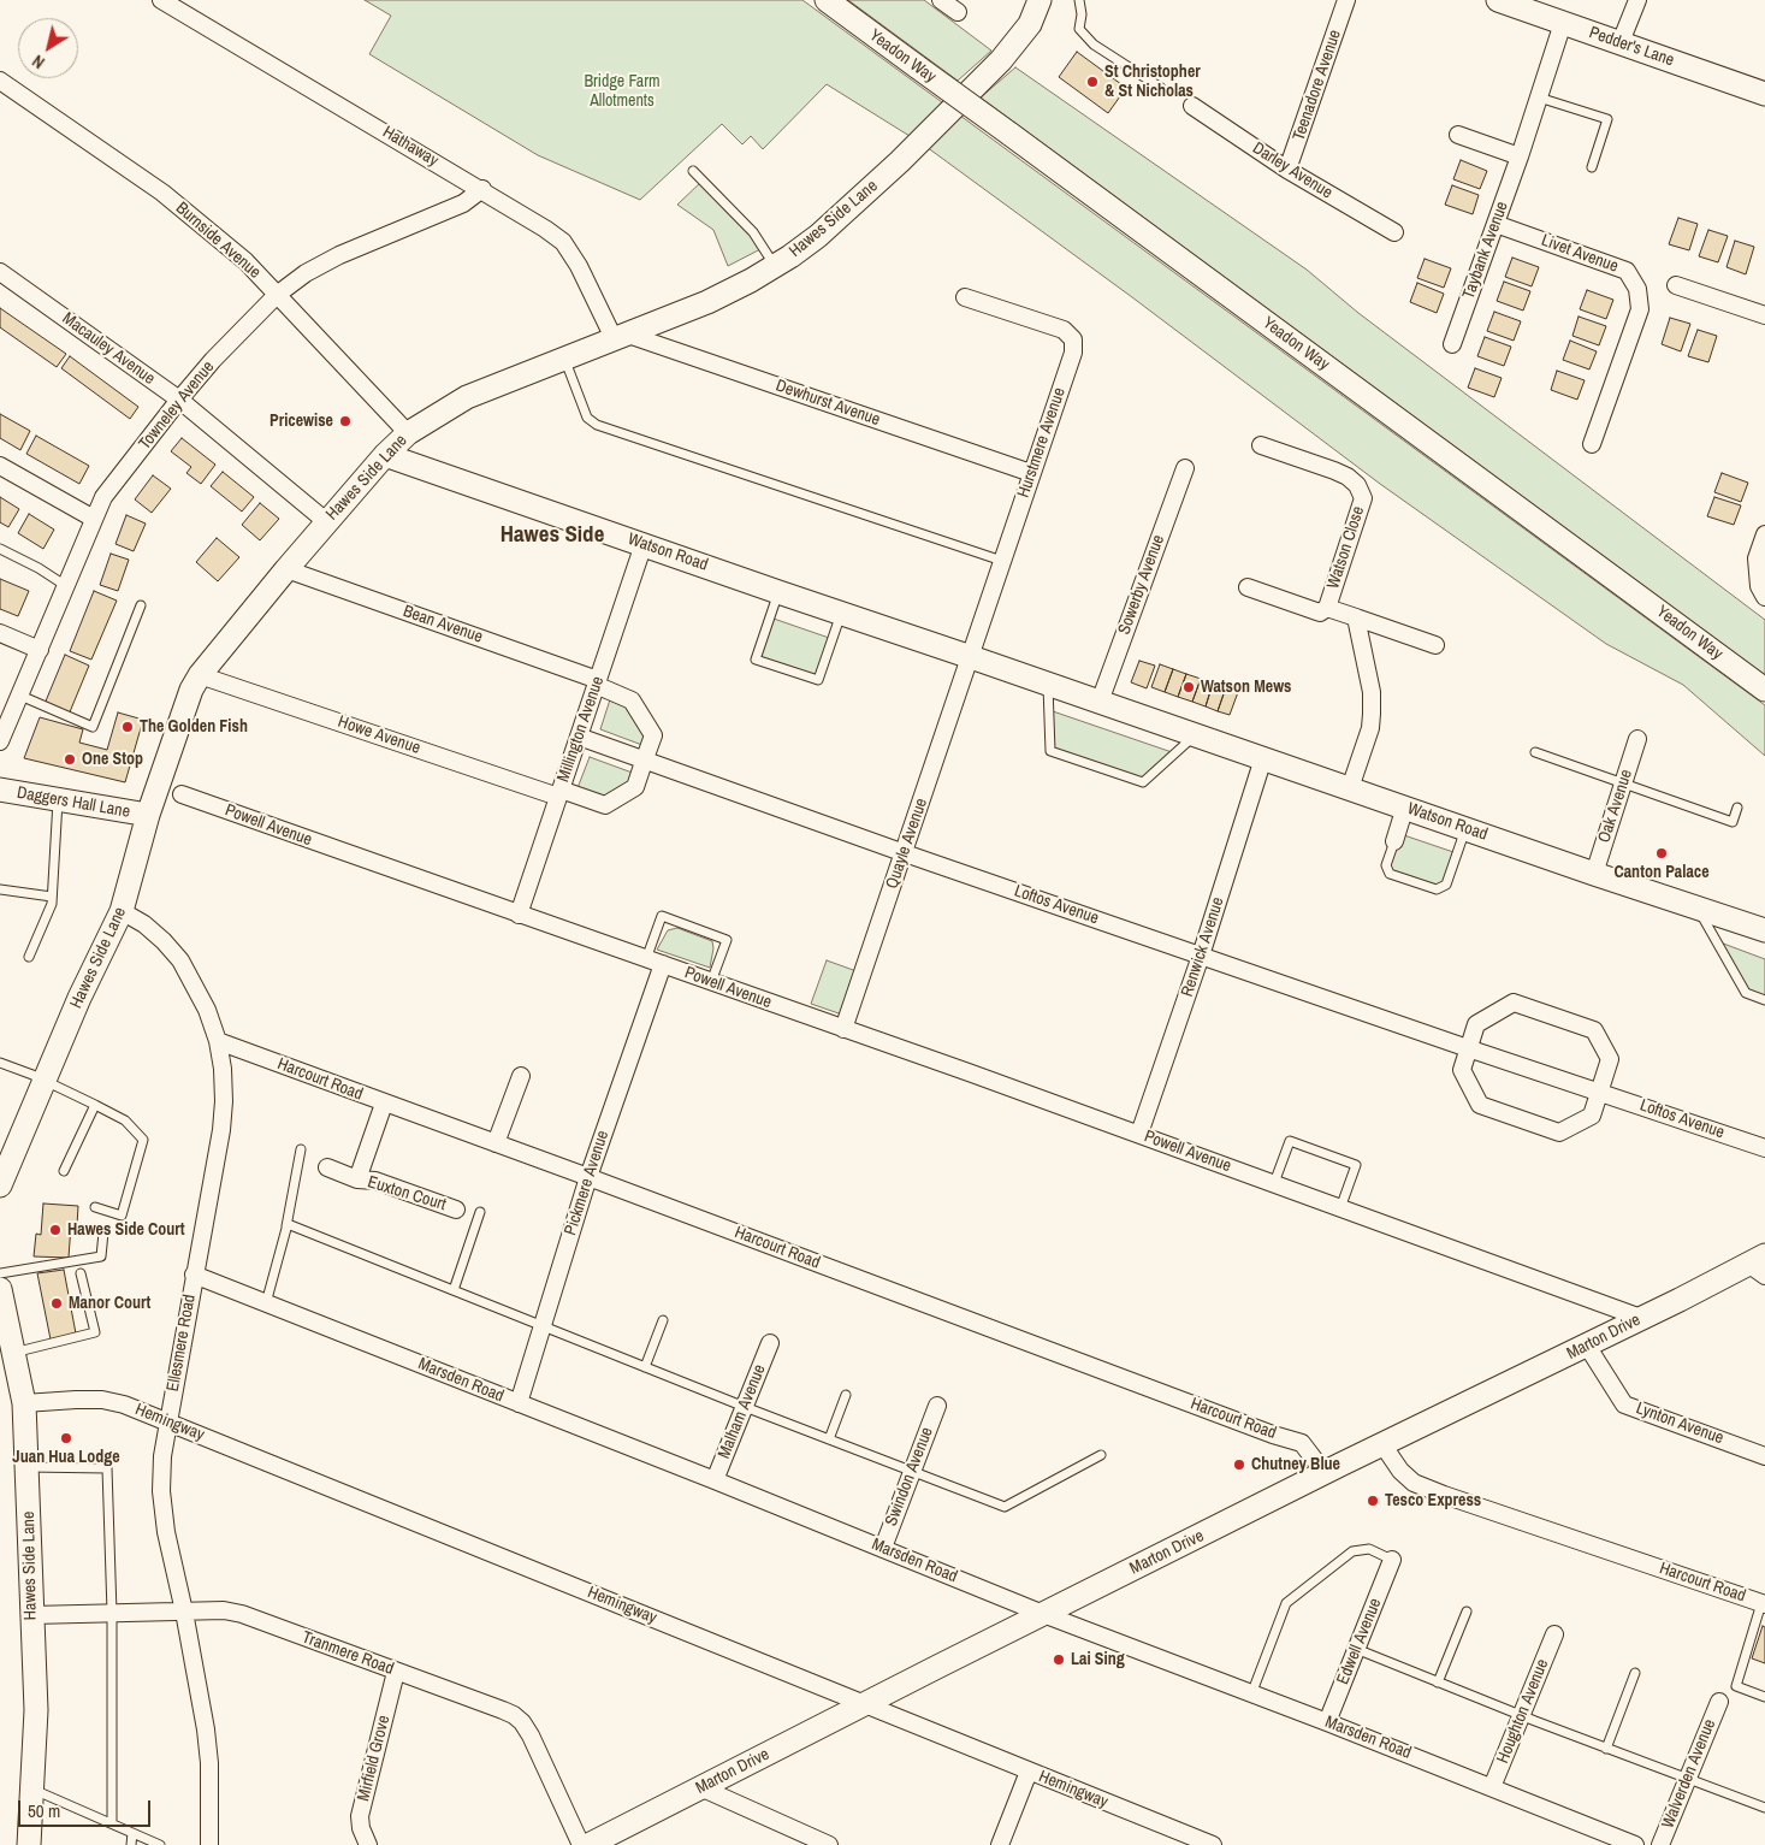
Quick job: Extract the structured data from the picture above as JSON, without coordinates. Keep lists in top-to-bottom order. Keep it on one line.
{"streets":{"street":["Pedder's Lane","Yeadon Way","Teenadore Avenue","Hathaway","Darley Avenue","Hawes Side Lane","Burnside Avenue","Taybank Avenue","Livet Avenue","Macauley Avenue","Dewhurst Avenue","Towneley Avenue","Hurstmere Avenue","Watson Close","Watson Road","Sowerby Avenue","Bean Avenue","Millington Avenue","Howe Avenue","Daggers Hall Lane","Oak Avenue","Powell Avenue","Quayle Avenue","Loftos Avenue","Renwick Avenue","Harcourt Road","Pickmere Avenue","Euxton Court","Marton Drive","Ellesmere Road","Marsden Road","Malham Avenue","Hemingway","Lynton Avenue","Swindon Avenue","Edwell Avenue","Tranmere Road","Houghton Avenue","Mirfield Grove","Walverden Avenue"]},"crossings":[["Pedder's Lane","Taybank Avenue"],["Teenadore Avenue","Darley Avenue"],["Hathaway","Hawes Side Lane"],["Hathaway","Dewhurst Avenue"],["Hathaway","Towneley Avenue"],["Hawes Side Lane","Burnside Avenue"],["Hawes Side Lane","Macauley Avenue"],["Hawes Side Lane","Dewhurst Avenue"],["Hawes Side Lane","Watson Road"],["Hawes Side Lane","Bean Avenue"],["Hawes Side Lane","Howe Avenue"],["Hawes Side Lane","Daggers Hall Lane"],["Hawes Side Lane","Ellesmere Road"],["Hawes Side Lane","Hemingway"],["Hawes Side Lane","Tranmere Road"],["Burnside Avenue","Towneley Avenue"],["Taybank Avenue","Livet Avenue"],["Macauley Avenue","Towneley Avenue"],["Dewhurst Avenue","Hurstmere Avenue"],["Hurstmere Avenue","Watson Road"],["Hurstmere Avenue","Quayle Avenue"],["Watson Road","Sowerby Avenue"],["Watson Road","Millington Avenue"],["Watson Road","Oak Avenue"],["Watson Road","Quayle Avenue"],["Watson Road","Renwick Avenue"],["Bean Avenue","Millington Avenue"],["Millington Avenue","Howe Avenue"],["Millington Avenue","Powell Avenue"],["Millington Avenue","Loftos Avenue"],["Powell Avenue","Quayle Avenue"],["Powell Avenue","Renwick Avenue"],["Powell Avenue","Pickmere Avenue"],["Powell Avenue","Marton Drive"],["Quayle Avenue","Loftos Avenue"],["Loftos Avenue","Renwick Avenue"],["Harcourt Road","Pickmere Avenue"],["Harcourt Road","Euxton Court"],["Harcourt Road","Marton Drive"],["Harcourt Road","Ellesmere Road"],["Pickmere Avenue","Marsden Road"],["Marton Drive","Marsden Road"],["Marton Drive","Hemingway"],["Marton Drive","Lynton Avenue"],["Ellesmere Road","Marsden Road"],["Ellesmere Road","Hemingway"],["Ellesmere Road","Tranmere Road"],["Marsden Road","Malham Avenue"],["Marsden Road","Swindon Avenue"],["Marsden Road","Edwell Avenue"],["Marsden Road","Houghton Avenue"],["Tranmere Road","Mirfield Grove"]],"districts":["Hawes Side"],"parks":["Bridge Farm Allotments"],"places":["St Christopher & St Nicholas","Pricewise","Watson Mews","The Golden Fish","One Stop","Canton Palace","Hawes Side Court","Manor Court","Juan Hua Lodge","Chutney Blue","Tesco Express","Lai Sing"],"scale_bar":"50 m","north":"bottom left"}
